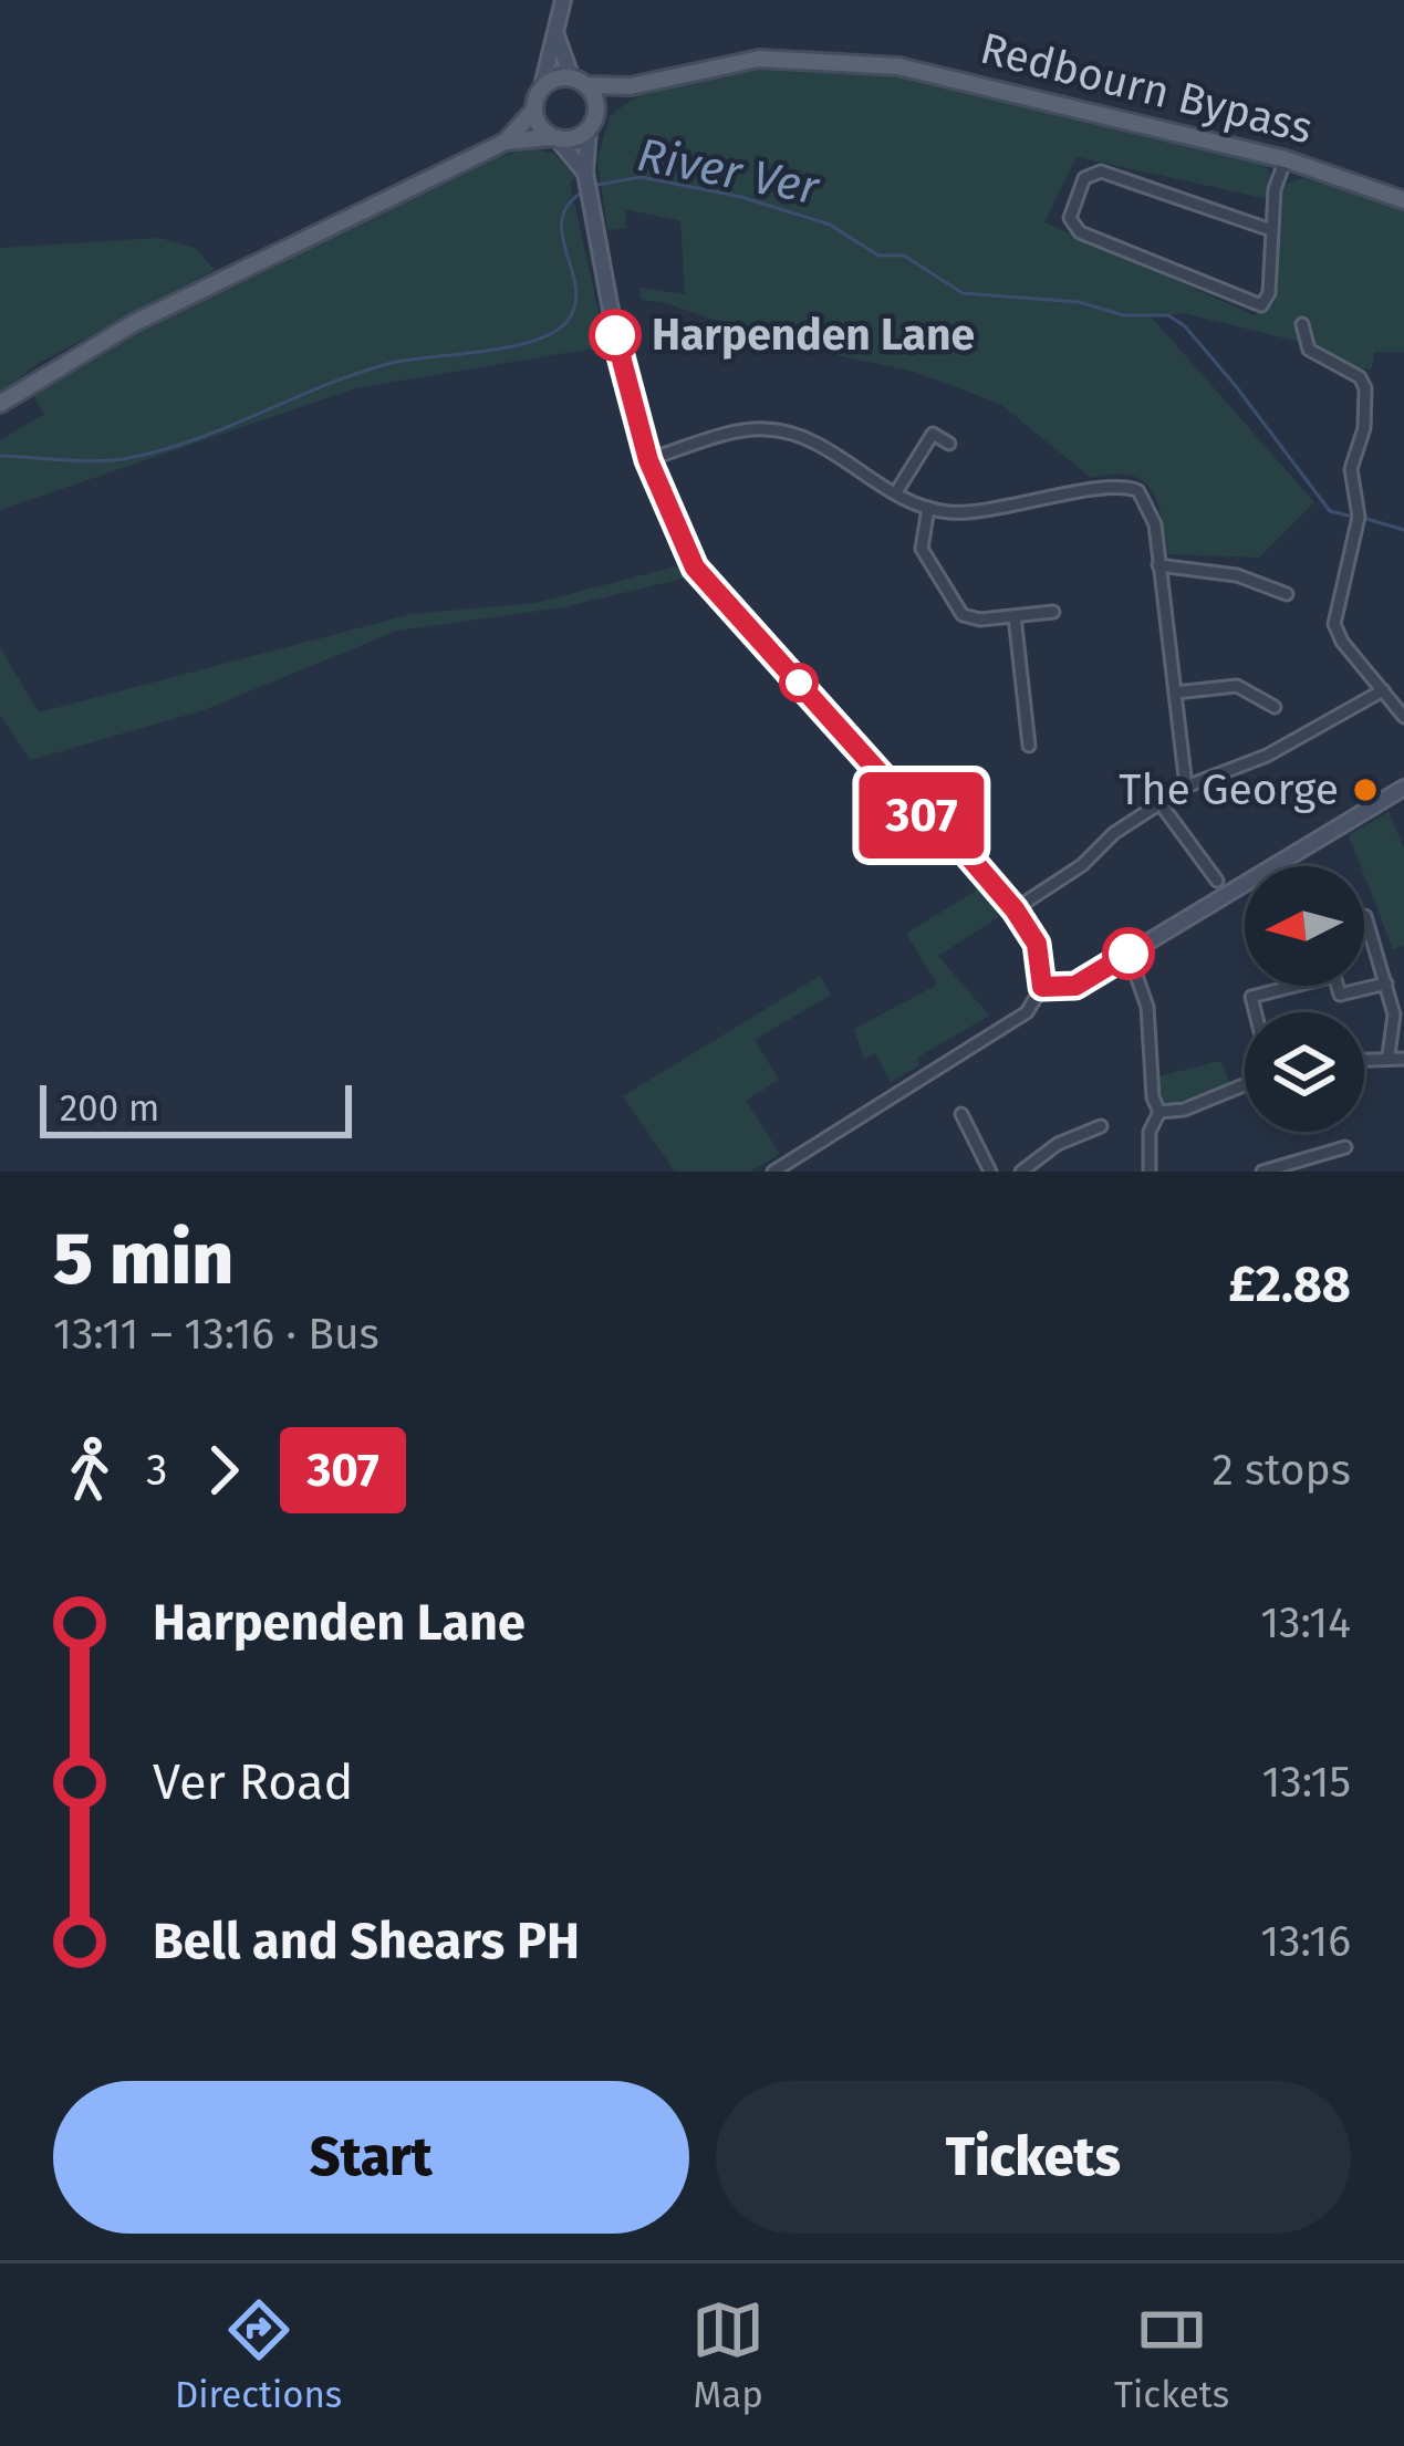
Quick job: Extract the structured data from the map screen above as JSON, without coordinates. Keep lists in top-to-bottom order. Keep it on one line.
{"streets":{"main road":["Redbourn Bypass"]},"water":["River Ver"],"places":["Harpenden Lane","The George"],"lines":["bus line 307"],"scale_bar":"200 m","north":"left","page":{"on_map":"307","scale":"200 m","heading":["5 min","13:11 – 13:16 · Bus","£2.88"],"legs":["3","307","2 stops"],"list":[{"name":"Harpenden Lane","value":"13:14"},{"name":"Ver Road","value":"13:15"},{"name":"Bell and Shears PH","value":"13:16"}],"buttons":["Start","Tickets"],"tabs":["Directions","Map","Tickets"]}}
